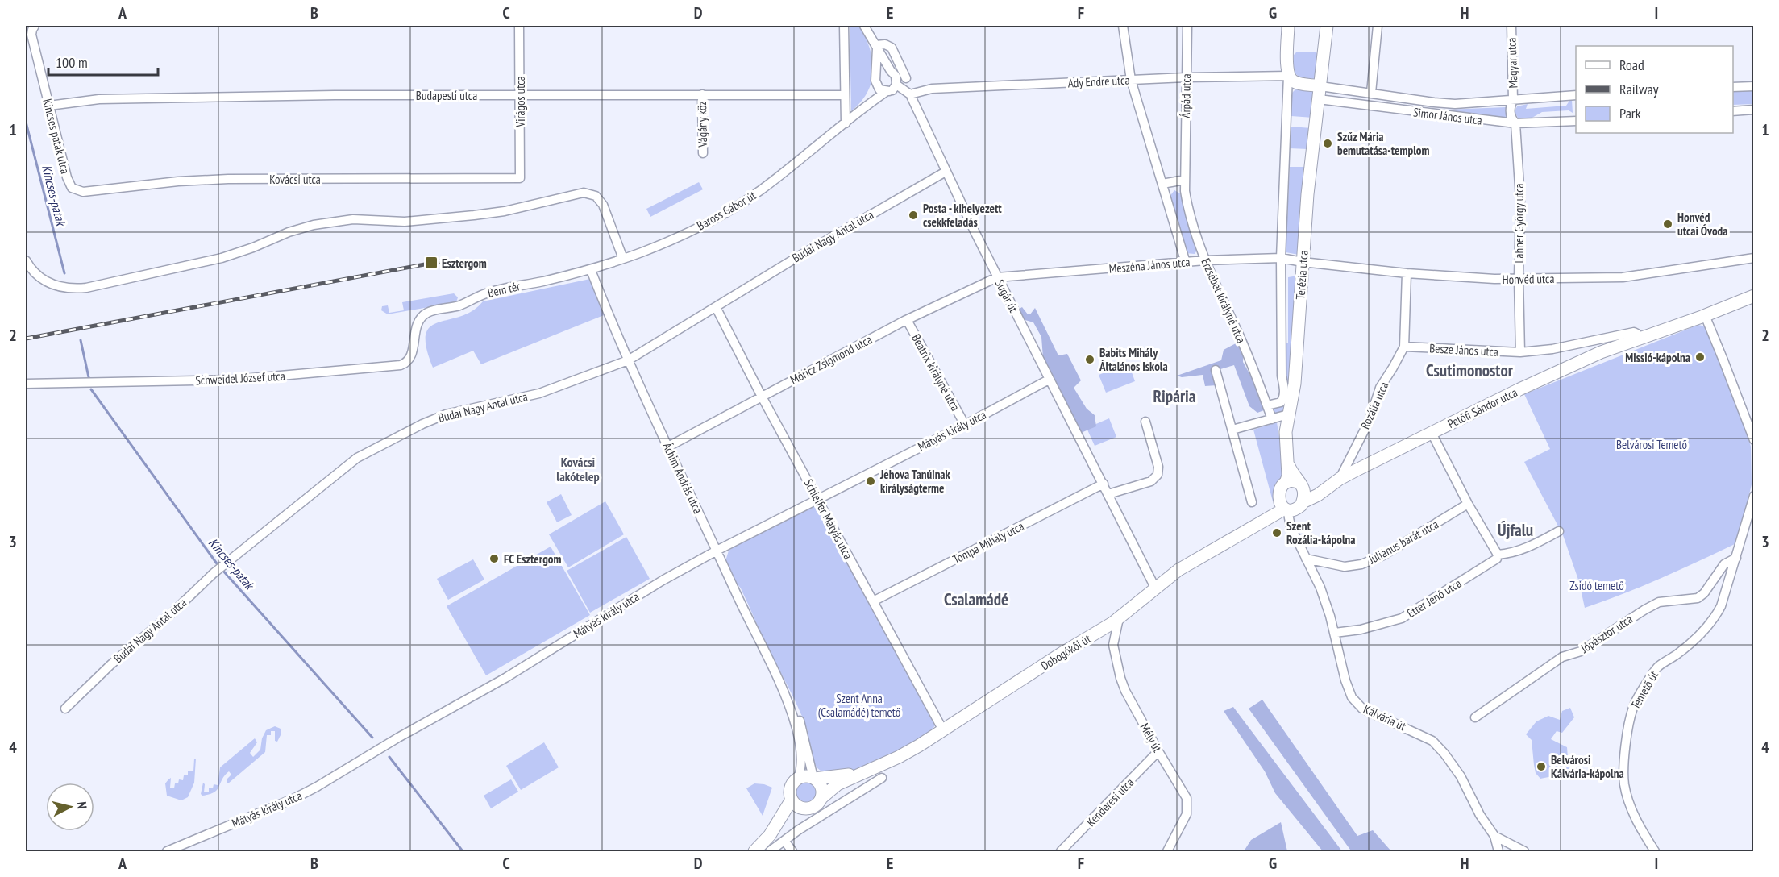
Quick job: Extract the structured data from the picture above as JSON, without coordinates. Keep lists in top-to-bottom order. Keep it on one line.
{"streets":{"main road":["Terézia utca","Petőfi Sándor utca","Dobogókői út"],"street":["Magyar utca","Ady Endre utca","Budapesti utca","Árpád utca","Virágos utca","Simor János utca","Vágány köz","Kincses patak utca","Kovácsi utca","Baross Gábor út","Láhner György utca","Budai Nagy Antal utca","Meszéna János utca","Honvéd utca","Bem tér","Sugár út","Erzsébet királyné utca","Besze János utca","Móricz Zsigmond utca","Beatrix királyné utca","Schweidel József utca","Rozália utca","Mátyás király utca","Áchim András utca","Schleifer Mátyás utca","Juliánus barát utca","Tompa Mihály utca","Etter Jenő utca","Jópásztor utca","Temető út","Kálvária út","Mély út","Kenderesi utca"]},"crossings":[["Magyar utca","Simor János utca"],["Magyar utca","Láhner György utca"],["Ady Endre utca","Árpád utca"],["Ady Endre utca","Terézia utca"],["Ady Endre utca","Sugár út"],["Ady Endre utca","Erzsébet királyné utca"],["Budapesti utca","Virágos utca"],["Budapesti utca","Vágány köz"],["Budapesti utca","Kincses patak utca"],["Árpád utca","Erzsébet királyné utca"],["Virágos utca","Kovácsi utca"],["Simor János utca","Láhner György utca"],["Simor János utca","Terézia utca"],["Kincses patak utca","Kovácsi utca"],["Baross Gábor út","Bem tér"],["Baross Gábor út","Áchim András utca"],["Láhner György utca","Honvéd utca"],["Láhner György utca","Besze János utca"],["Budai Nagy Antal utca","Sugár út"],["Budai Nagy Antal utca","Áchim András utca"],["Budai Nagy Antal utca","Schleifer Mátyás utca"],["Meszéna János utca","Terézia utca"],["Meszéna János utca","Honvéd utca"],["Meszéna János utca","Sugár út"],["Meszéna János utca","Erzsébet királyné utca"],["Meszéna János utca","Móricz Zsigmond utca"],["Terézia utca","Honvéd utca"],["Terézia utca","Erzsébet királyné utca"],["Terézia utca","Petőfi Sándor utca"],["Terézia utca","Dobogókői út"],["Terézia utca","Kálvária út"],["Honvéd utca","Rozália utca"],["Bem tér","Schweidel József utca"],["Bem tér","Áchim András utca"],["Sugár út","Móricz Zsigmond utca"],["Sugár út","Mátyás király utca"],["Sugár út","Tompa Mihály utca"],["Sugár út","Dobogókői út"],["Besze János utca","Rozália utca"],["Besze János utca","Petőfi Sándor utca"],["Móricz Zsigmond utca","Beatrix királyné utca"],["Móricz Zsigmond utca","Áchim András utca"],["Móricz Zsigmond utca","Schleifer Mátyás utca"],["Beatrix királyné utca","Mátyás király utca"],["Rozália utca","Petőfi Sándor utca"],["Petőfi Sándor utca","Dobogókői út"],["Petőfi Sándor utca","Kálvária út"],["Mátyás király utca","Áchim András utca"],["Mátyás király utca","Schleifer Mátyás utca"],["Áchim András utca","Dobogókői út"],["Schleifer Mátyás utca","Tompa Mihály utca"],["Schleifer Mátyás utca","Dobogókői út"],["Juliánus barát utca","Kálvária út"],["Etter Jenő utca","Kálvária út"],["Jópásztor utca","Temető út"],["Dobogókői út","Kálvária út"],["Dobogókői út","Mély út"],["Mély út","Kenderesi utca"]],"districts":["Csutimonostor","Ripária","Kovácsi lakótelep","Újfalu","Csalamádé"],"water":["Kincses-patak"],"parks":["Belvárosi Temető","Zsidó temető","Szent Anna (Csalamádé) temető"],"places":{"other":["Szűz Mária bemutatása-templom","Posta - kihelyezett csekkfeladás","Honvéd utcai Óvoda","Missió-kápolna","Babits Mihály Általános Iskola","Jehova Tanúinak királyságterme","Szent Rozália-kápolna","FC Esztergom","Belvárosi Kálvária-kápolna"],"transit":["Esztergom"]},"legend":["Road","Railway","Park"],"scale_bar":"100 m","north":"right","grid":{"columns":["A","B","C","D","E","F","G","H","I"],"rows":["1","2","3","4"]}}
